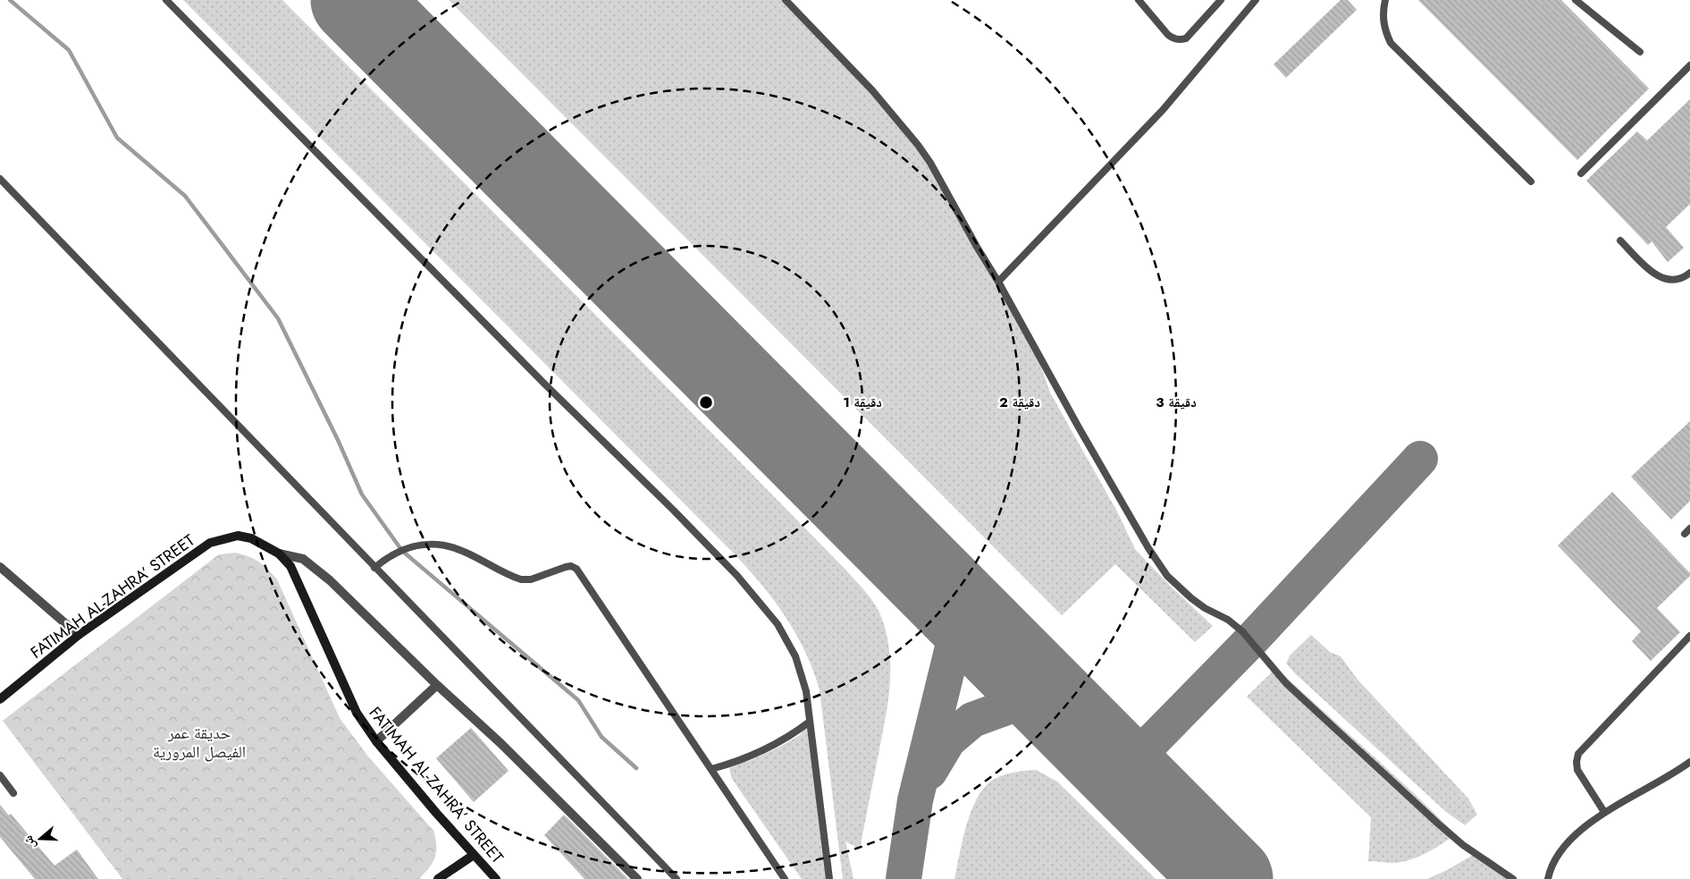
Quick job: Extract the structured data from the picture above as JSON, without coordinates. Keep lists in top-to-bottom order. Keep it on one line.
{"streets":{"street":["FATIMAH AL-ZAHRA’ STREET"]},"parks":["حديقة عمر الفيصل المرورية"],"north":"left","rings":["1 دقيقة","2 دقيقة","3 دقيقة"]}
